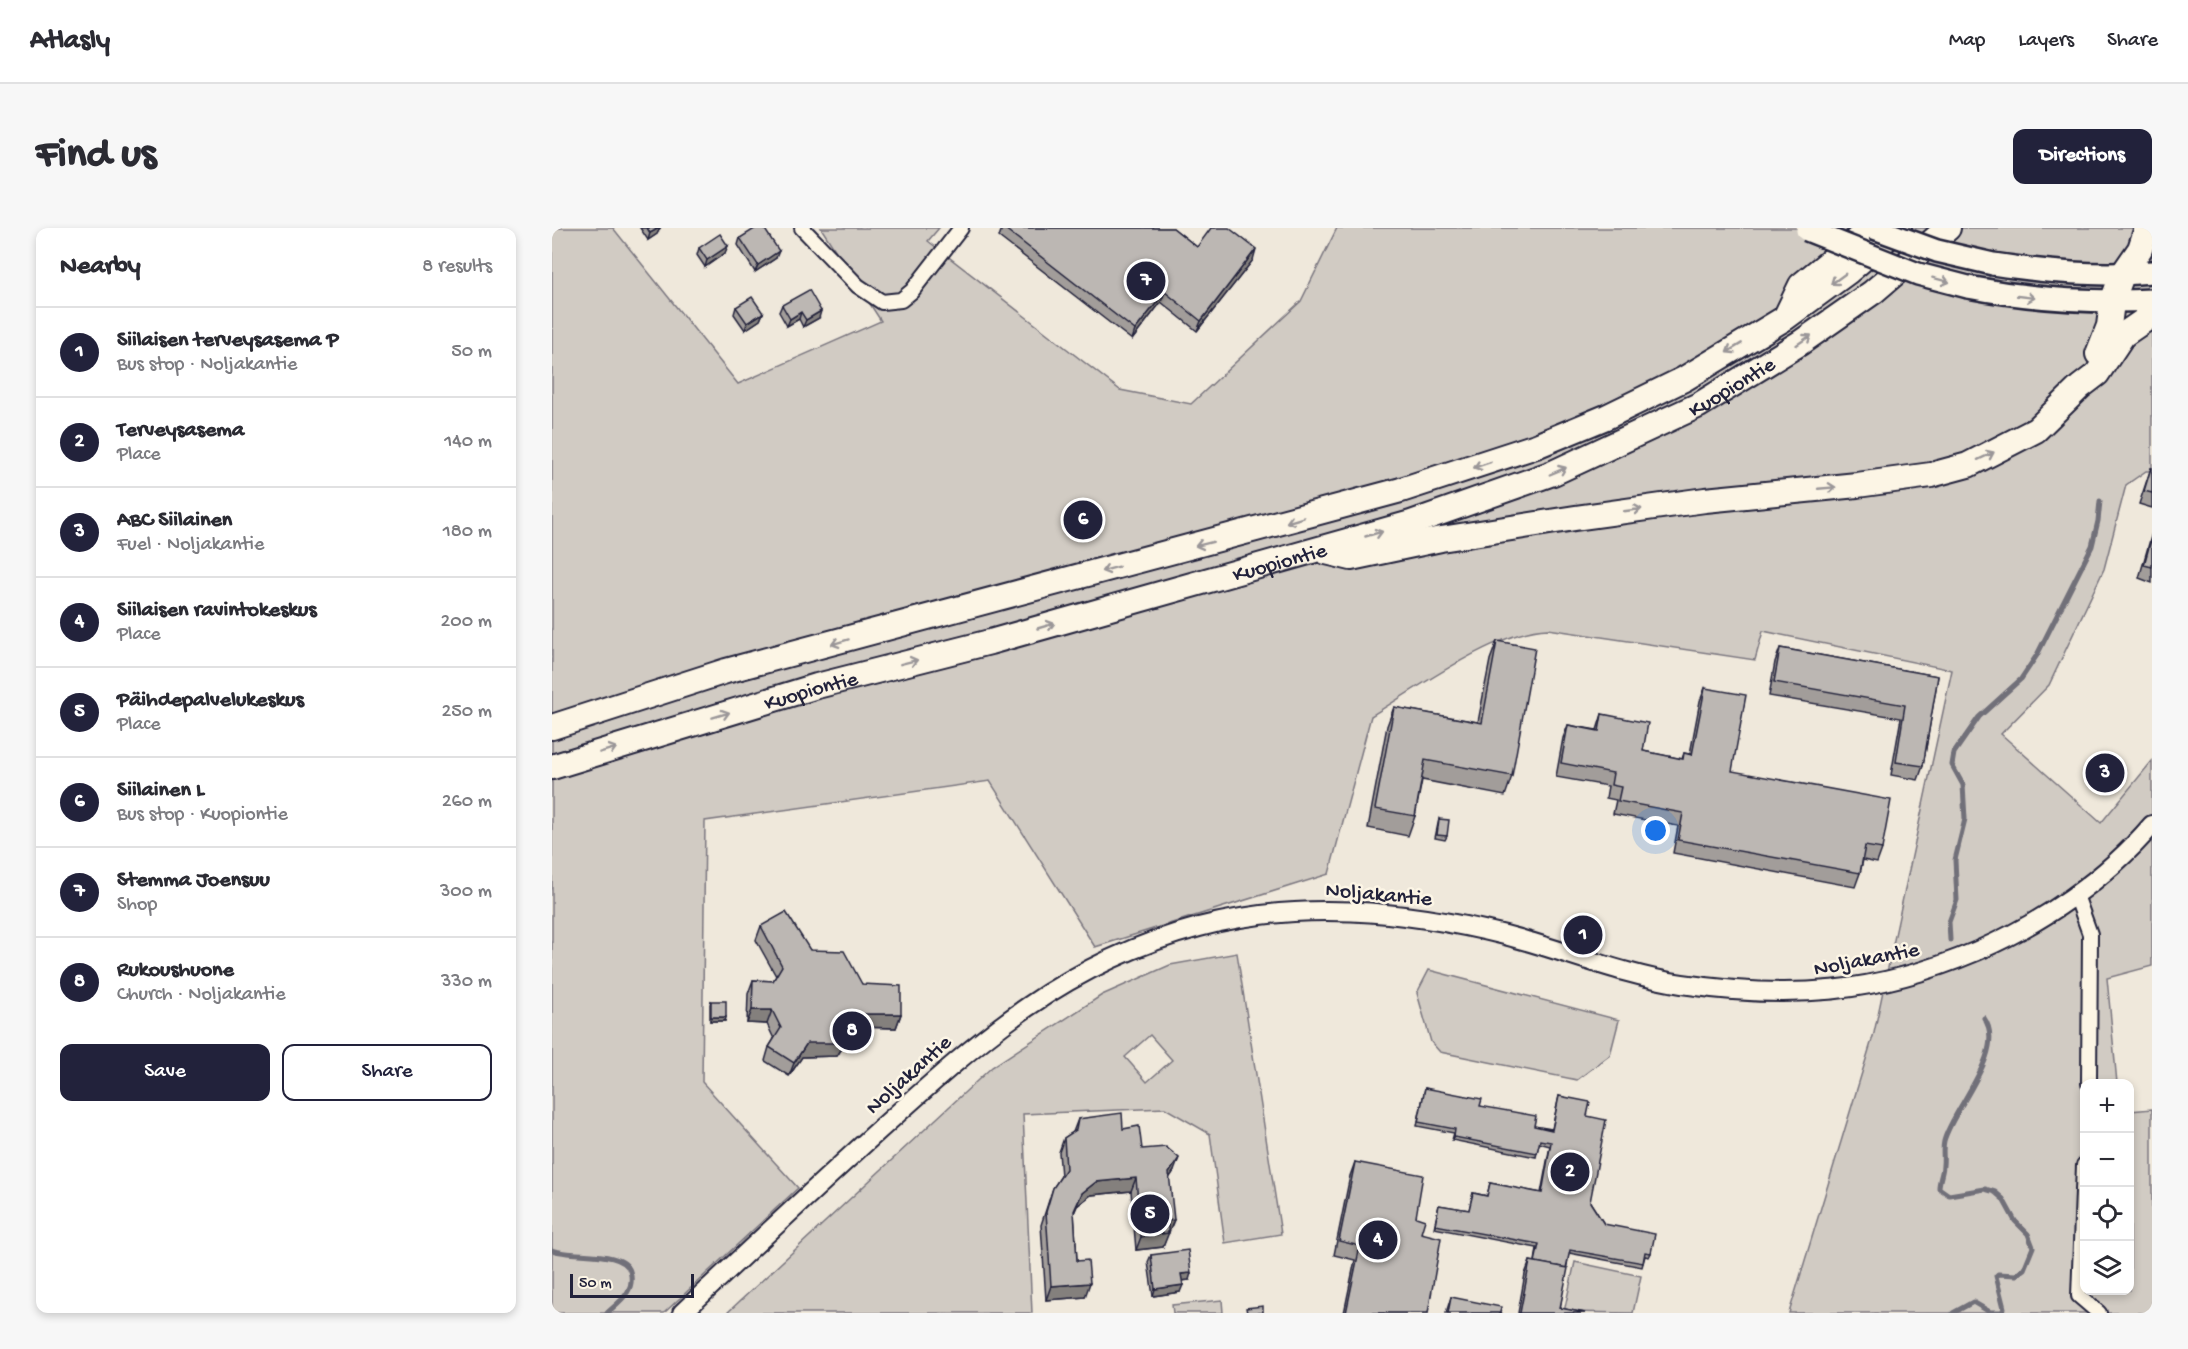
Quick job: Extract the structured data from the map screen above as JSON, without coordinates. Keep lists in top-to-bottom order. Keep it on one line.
{"streets":{"highway":["Kuopiontie"],"main road":["Noljakantie"]},"scale_bar":"50 m","page":{"header":"Atlasly","nav":["Map","Layers","Share"],"buttons":["Directions",["Save","Share"]],"title":"Find us","heading":["Nearby","8 results"],"pins":["7","6","3","1","8","2","5","4"],"list":[{"mark":"1","name":"Siilaisen terveysasema P","note":"Bus stop · Noljakantie","value":"50 m"},{"mark":"2","name":"Terveysasema","note":"Place","value":"140 m"},{"mark":"3","name":"ABC Siilainen","note":"Fuel · Noljakantie","value":"180 m"},{"mark":"4","name":"Siilaisen ravintokeskus","note":"Place","value":"200 m"},{"mark":"5","name":"Päihdepalvelukeskus","note":"Place","value":"250 m"},{"mark":"6","name":"Siilainen L","note":"Bus stop · Kuopiontie","value":"260 m"},{"mark":"7","name":"Stemma Joensuu","note":"Shop","value":"300 m"},{"mark":"8","name":"Rukoushuone","note":"Church · Noljakantie","value":"330 m"}],"map_buttons":["+","−"],"scale":"50 m"}}
